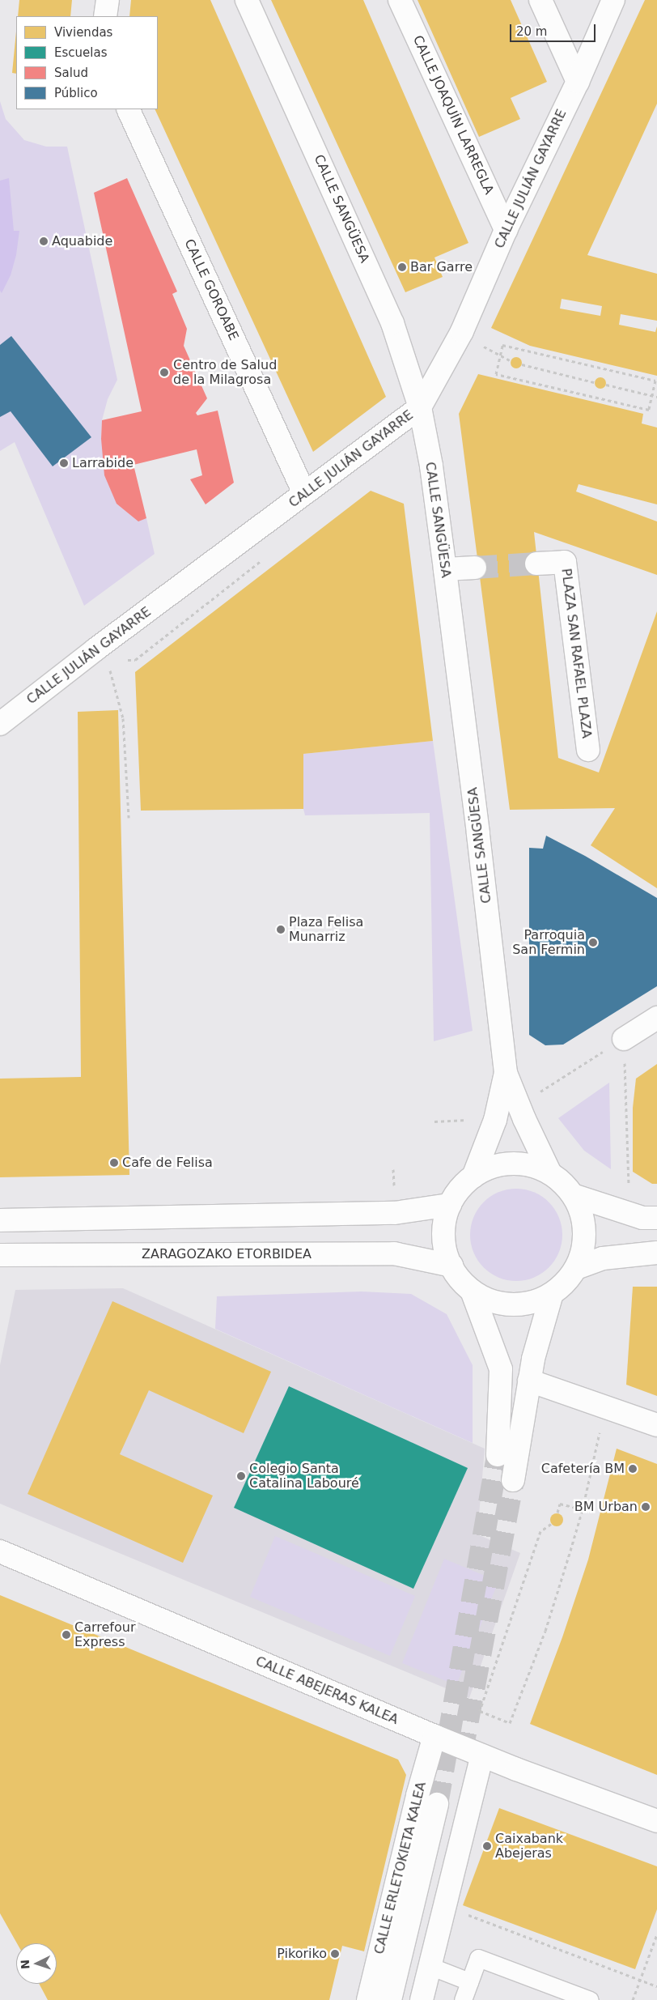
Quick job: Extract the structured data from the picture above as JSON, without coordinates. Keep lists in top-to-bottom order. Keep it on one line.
{"streets":{"street":["CALLE JOAQUÍN LARREGLA","CALLE JULIÁN GAYARRE","CALLE SANGÜESA","CALLE GOROABE","PLAZA SAN RAFAEL PLAZA","ZARAGOZAKO ETORBIDEA","CALLE ABEJERAS KALEA","CALLE ERLETOKIETA KALEA"]},"crossings":[["CALLE JOAQUÍN LARREGLA","CALLE JULIÁN GAYARRE"],["CALLE JULIÁN GAYARRE","CALLE SANGÜESA"],["CALLE JULIÁN GAYARRE","CALLE GOROABE"],["CALLE SANGÜESA","ZARAGOZAKO ETORBIDEA"],["CALLE ABEJERAS KALEA","CALLE ERLETOKIETA KALEA"]],"places":["Aquabide","Bar Garre","Centro de Salud de la Milagrosa","Larrabide","Plaza Felisa Munarriz","Parroquia San Fermin","Cafe de Felisa","Cafetería BM","Colegio Santa Catalina Labouré","BM Urban","Carrefour Express","Caixabank Abejeras","Pikoriko"],"legend":["Viviendas","Escuelas","Salud","Público"],"scale_bar":"20 m","north":"left"}
